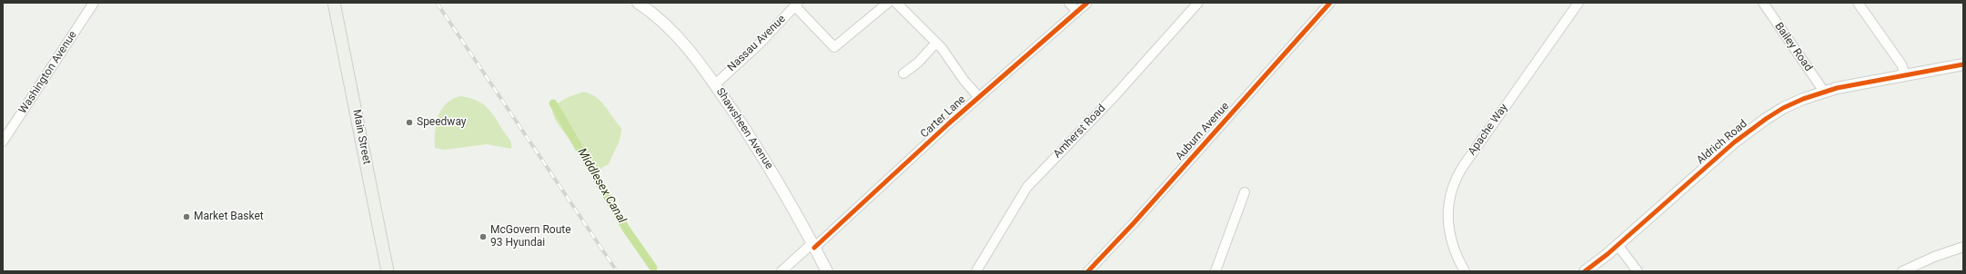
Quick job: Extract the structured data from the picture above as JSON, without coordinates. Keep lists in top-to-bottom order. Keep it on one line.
{"streets":{"main road":["Main Street"],"street":["Nassau Avenue","Bailey Road","Washington Avenue","Carter Lane","Shawsheen Avenue","Apache Way","Amherst Road","Auburn Avenue","Aldrich Road"]},"crossings":[["Nassau Avenue","Shawsheen Avenue"],["Bailey Road","Aldrich Road"],["Carter Lane","Shawsheen Avenue"]],"water":["Middlesex Canal"],"places":["Speedway","Market Basket","McGovern Route 93 Hyundai"]}
